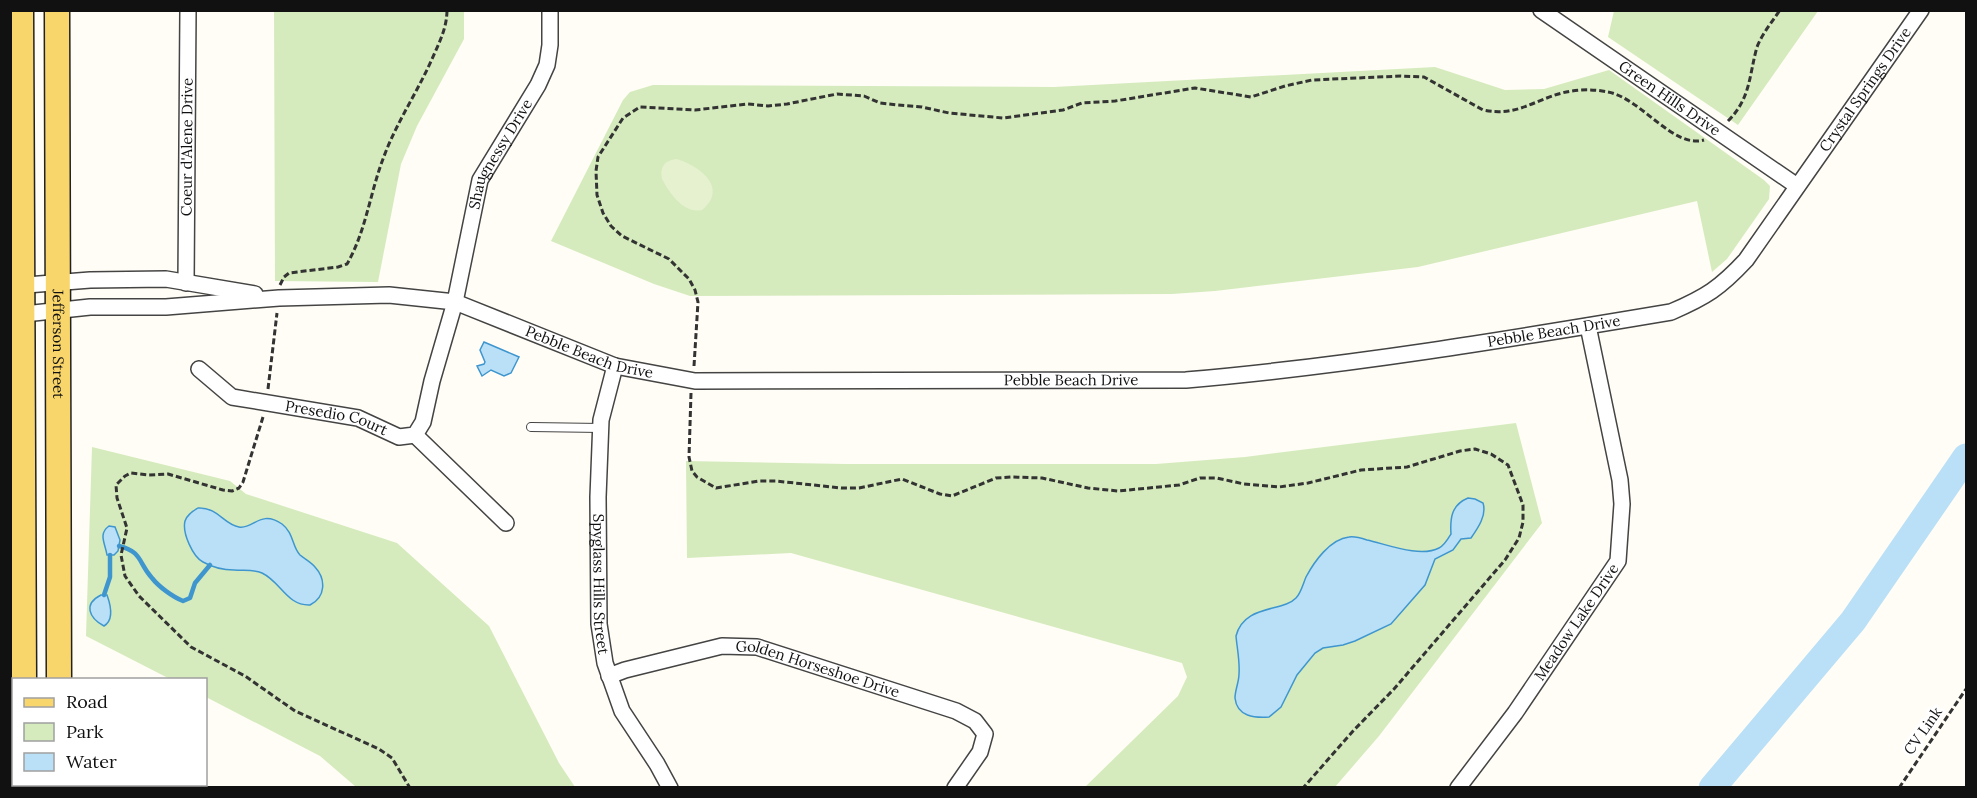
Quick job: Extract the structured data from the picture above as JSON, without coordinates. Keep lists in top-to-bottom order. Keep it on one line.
{"streets":{"main road":["Jefferson Street"],"street":["Crystal Springs Drive","Green Hills Drive","Coeur d'Alene Drive","Shaugnessy Drive","Pebble Beach Drive","Presedio Court","Spyglass Hills Street","Meadow Lake Drive","Golden Horseshoe Drive"],"path":["CV Link"]},"crossings":[["Crystal Springs Drive","Pebble Beach Drive"],["Green Hills Drive","Pebble Beach Drive"],["Shaugnessy Drive","Pebble Beach Drive"],["Pebble Beach Drive","Spyglass Hills Street"],["Pebble Beach Drive","Meadow Lake Drive"],["Spyglass Hills Street","Golden Horseshoe Drive"]],"legend":["Road","Park","Water"]}
